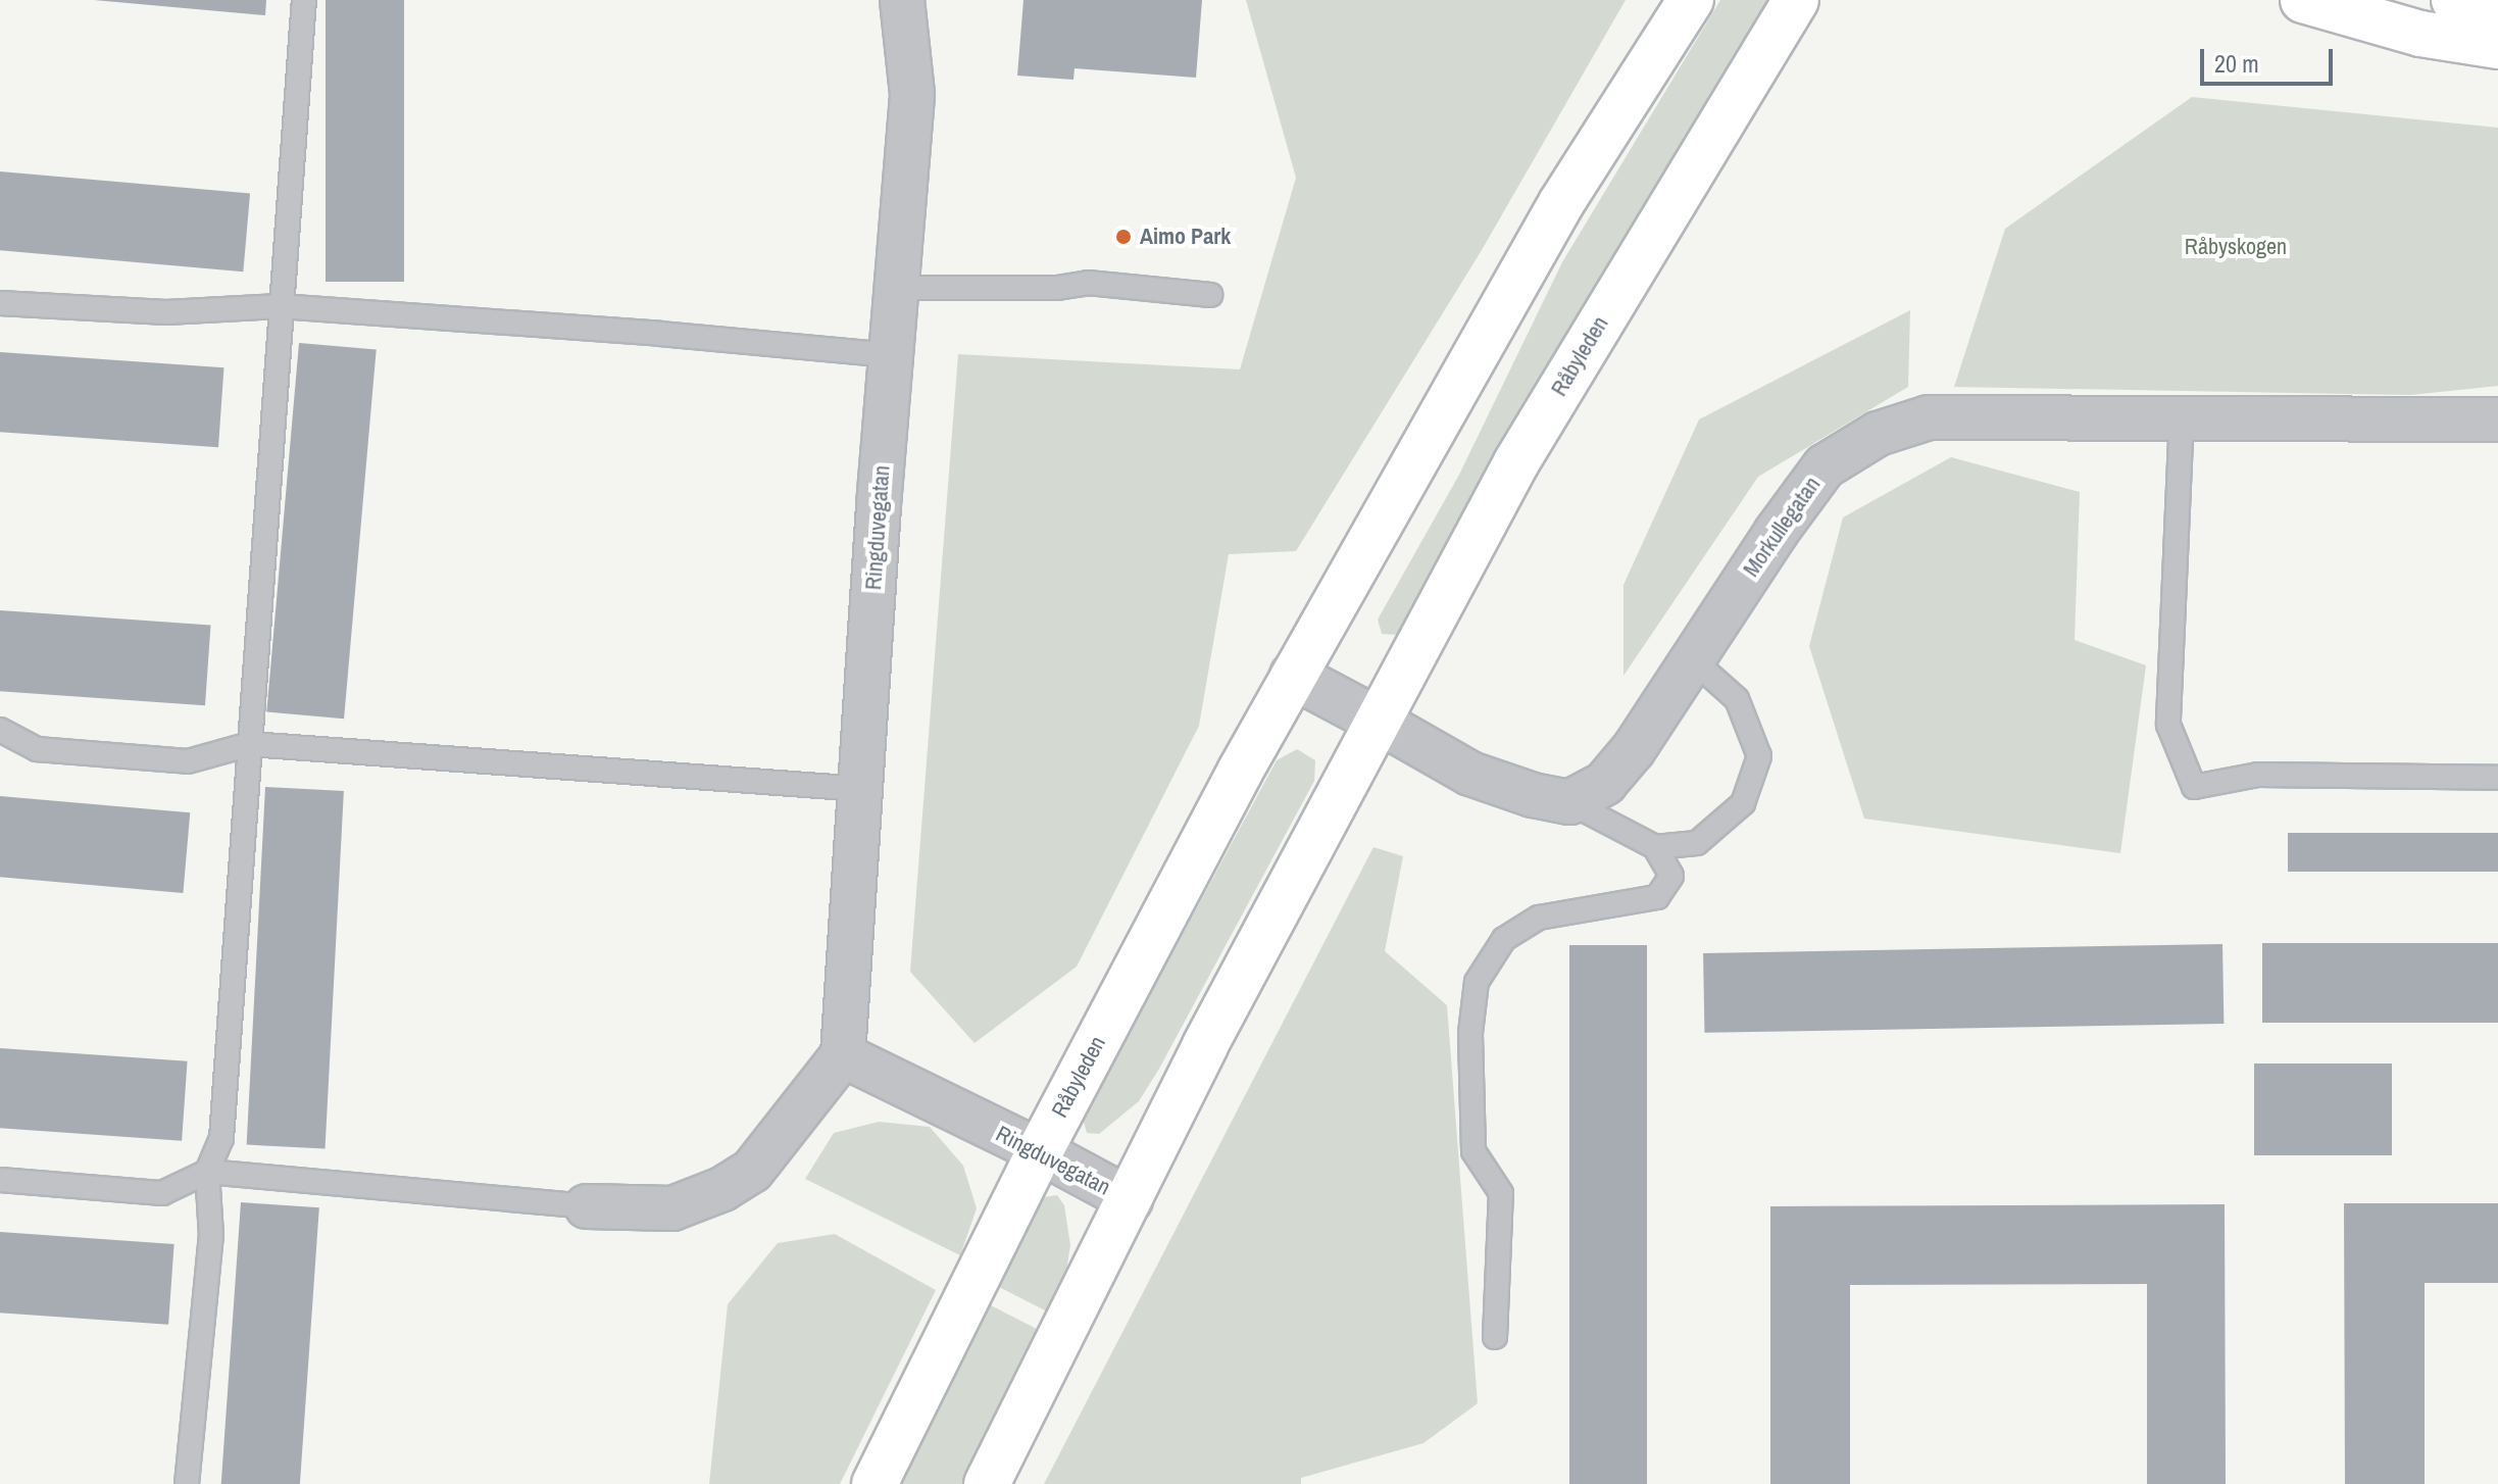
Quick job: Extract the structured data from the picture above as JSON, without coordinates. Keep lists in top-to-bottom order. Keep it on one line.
{"streets":{"main road":["Råbyleden"],"street":["Morkullegatan","Ringduvegatan"]},"crossings":[["Råbyleden","Ringduvegatan"]],"parks":["Råbyskogen"],"places":["Aimo Park"],"scale_bar":"20 m"}
